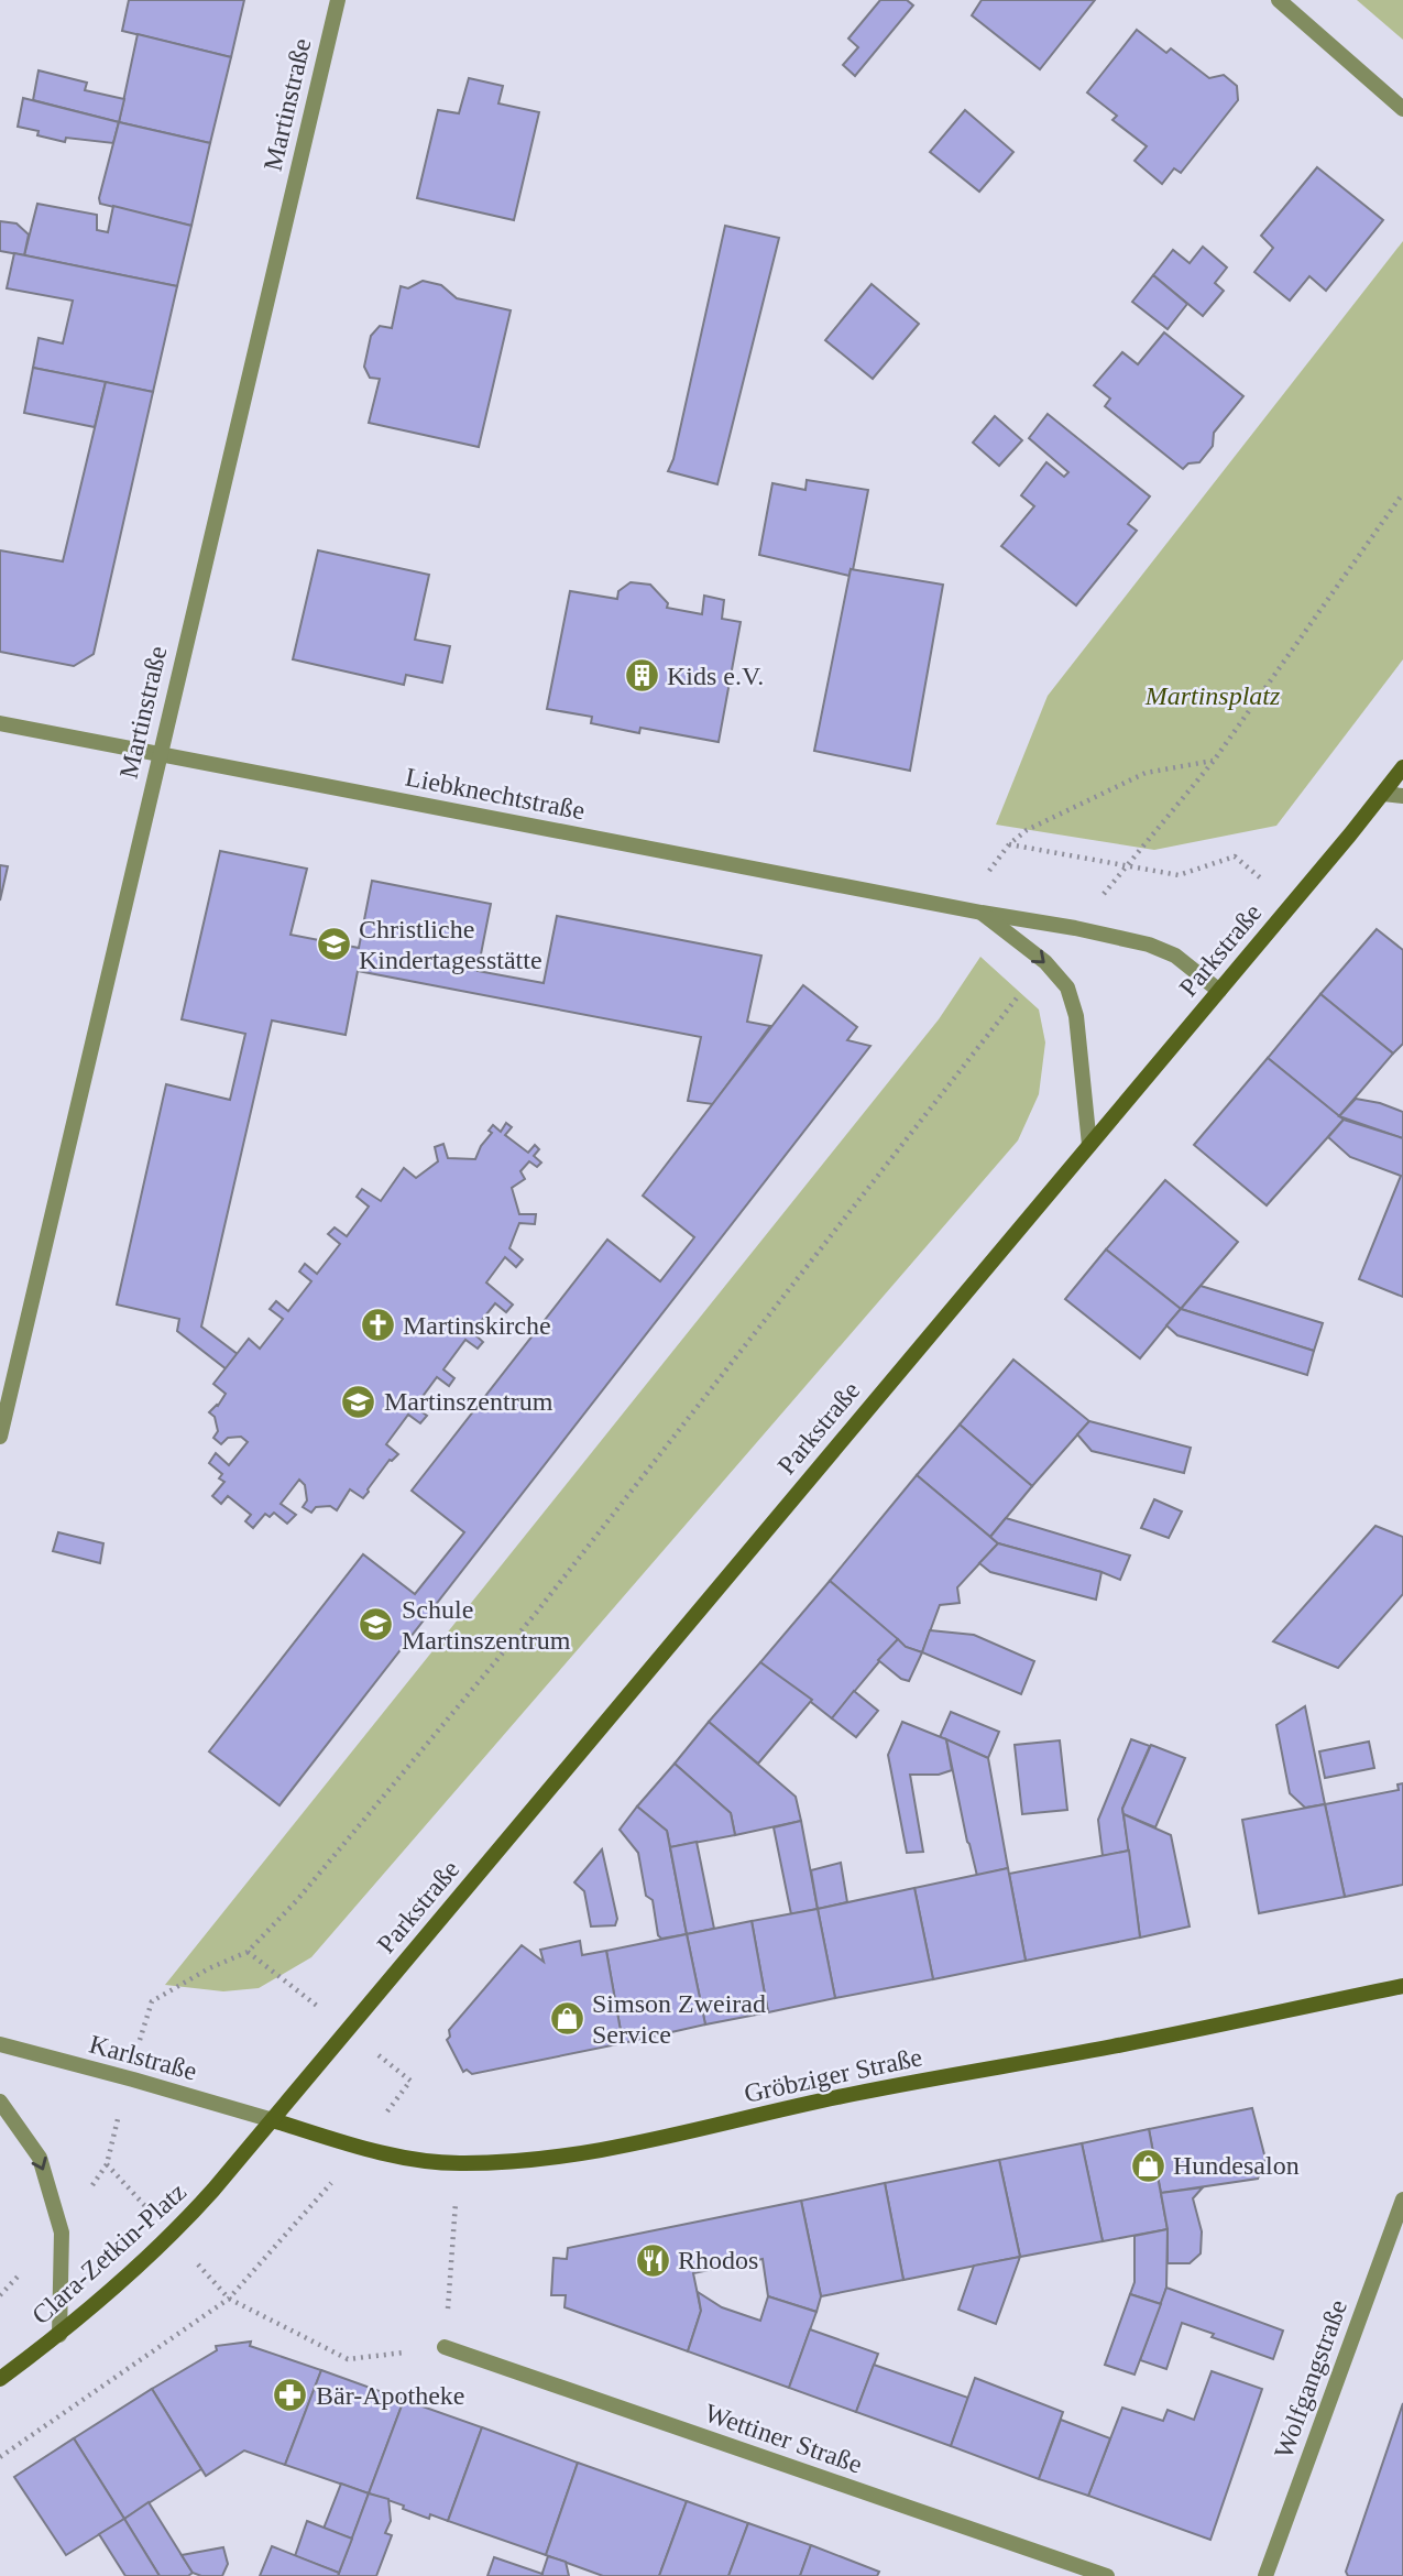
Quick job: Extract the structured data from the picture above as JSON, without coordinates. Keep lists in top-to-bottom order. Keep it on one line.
{"streets":{"main road":["Parkstraße","Gröbziger Straße","Clara-Zetkin-Platz"],"street":["Martinstraße","Liebknechtstraße","Karlstraße","Wolfgangstraße","Wettiner Straße"]},"crossings":[["Martinstraße","Liebknechtstraße"],["Liebknechtstraße","Parkstraße"],["Parkstraße","Karlstraße"],["Parkstraße","Gröbziger Straße"],["Parkstraße","Clara-Zetkin-Platz"],["Karlstraße","Gröbziger Straße"],["Karlstraße","Clara-Zetkin-Platz"],["Gröbziger Straße","Clara-Zetkin-Platz"]],"parks":["Martinsplatz"],"places":{"building":["Kids e.V."],"school or university":["Christliche Kindertagesstätte","Martinszentrum","Schule Martinszentrum"],"church":["Martinskirche"],"shop":["Simson Zweirad Service","Hundesalon"],"restaurant":["Rhodos"],"pharmacy":["Bär-Apotheke"]}}
